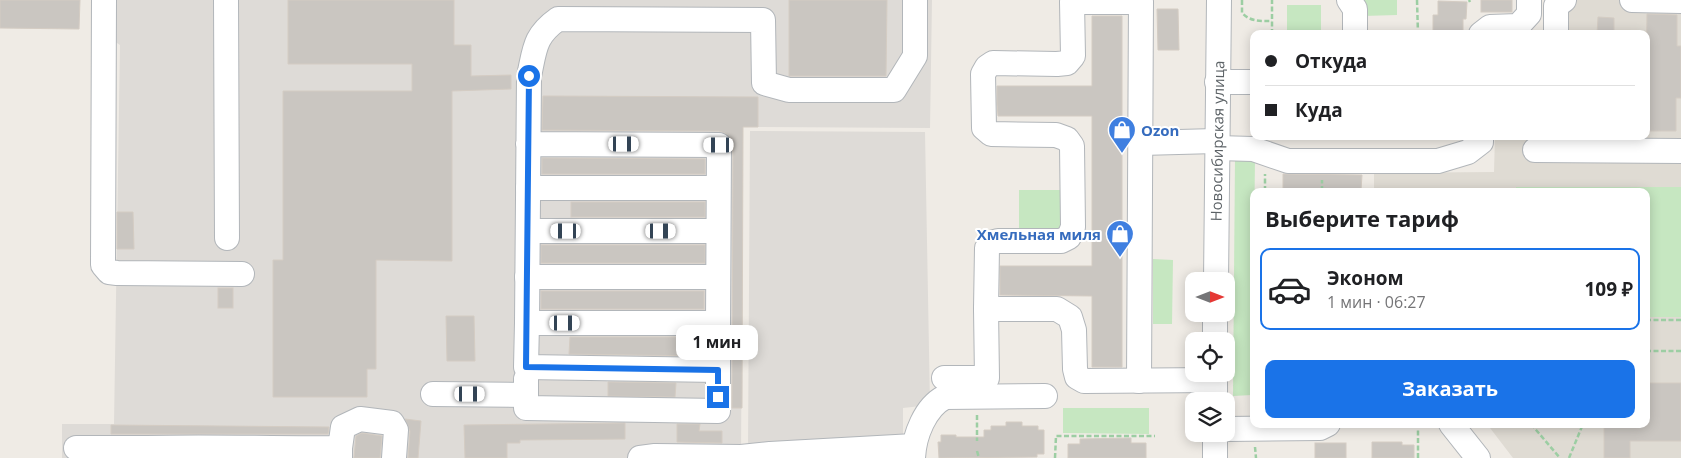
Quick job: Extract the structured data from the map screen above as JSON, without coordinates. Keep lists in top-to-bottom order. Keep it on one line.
{"streets":{"street":["Новосибирская улица"]},"places":{"shop":["Ozon","Хмельная миля"]},"north":"right","page":{"banner":["Откуда","Куда"],"heading":"Выберите тариф","list":[{"name":"Эконом","note":"1 мин · 06:27","value":"109 ₽"}],"bubble":"1 мин","buttons":"Заказать"}}
